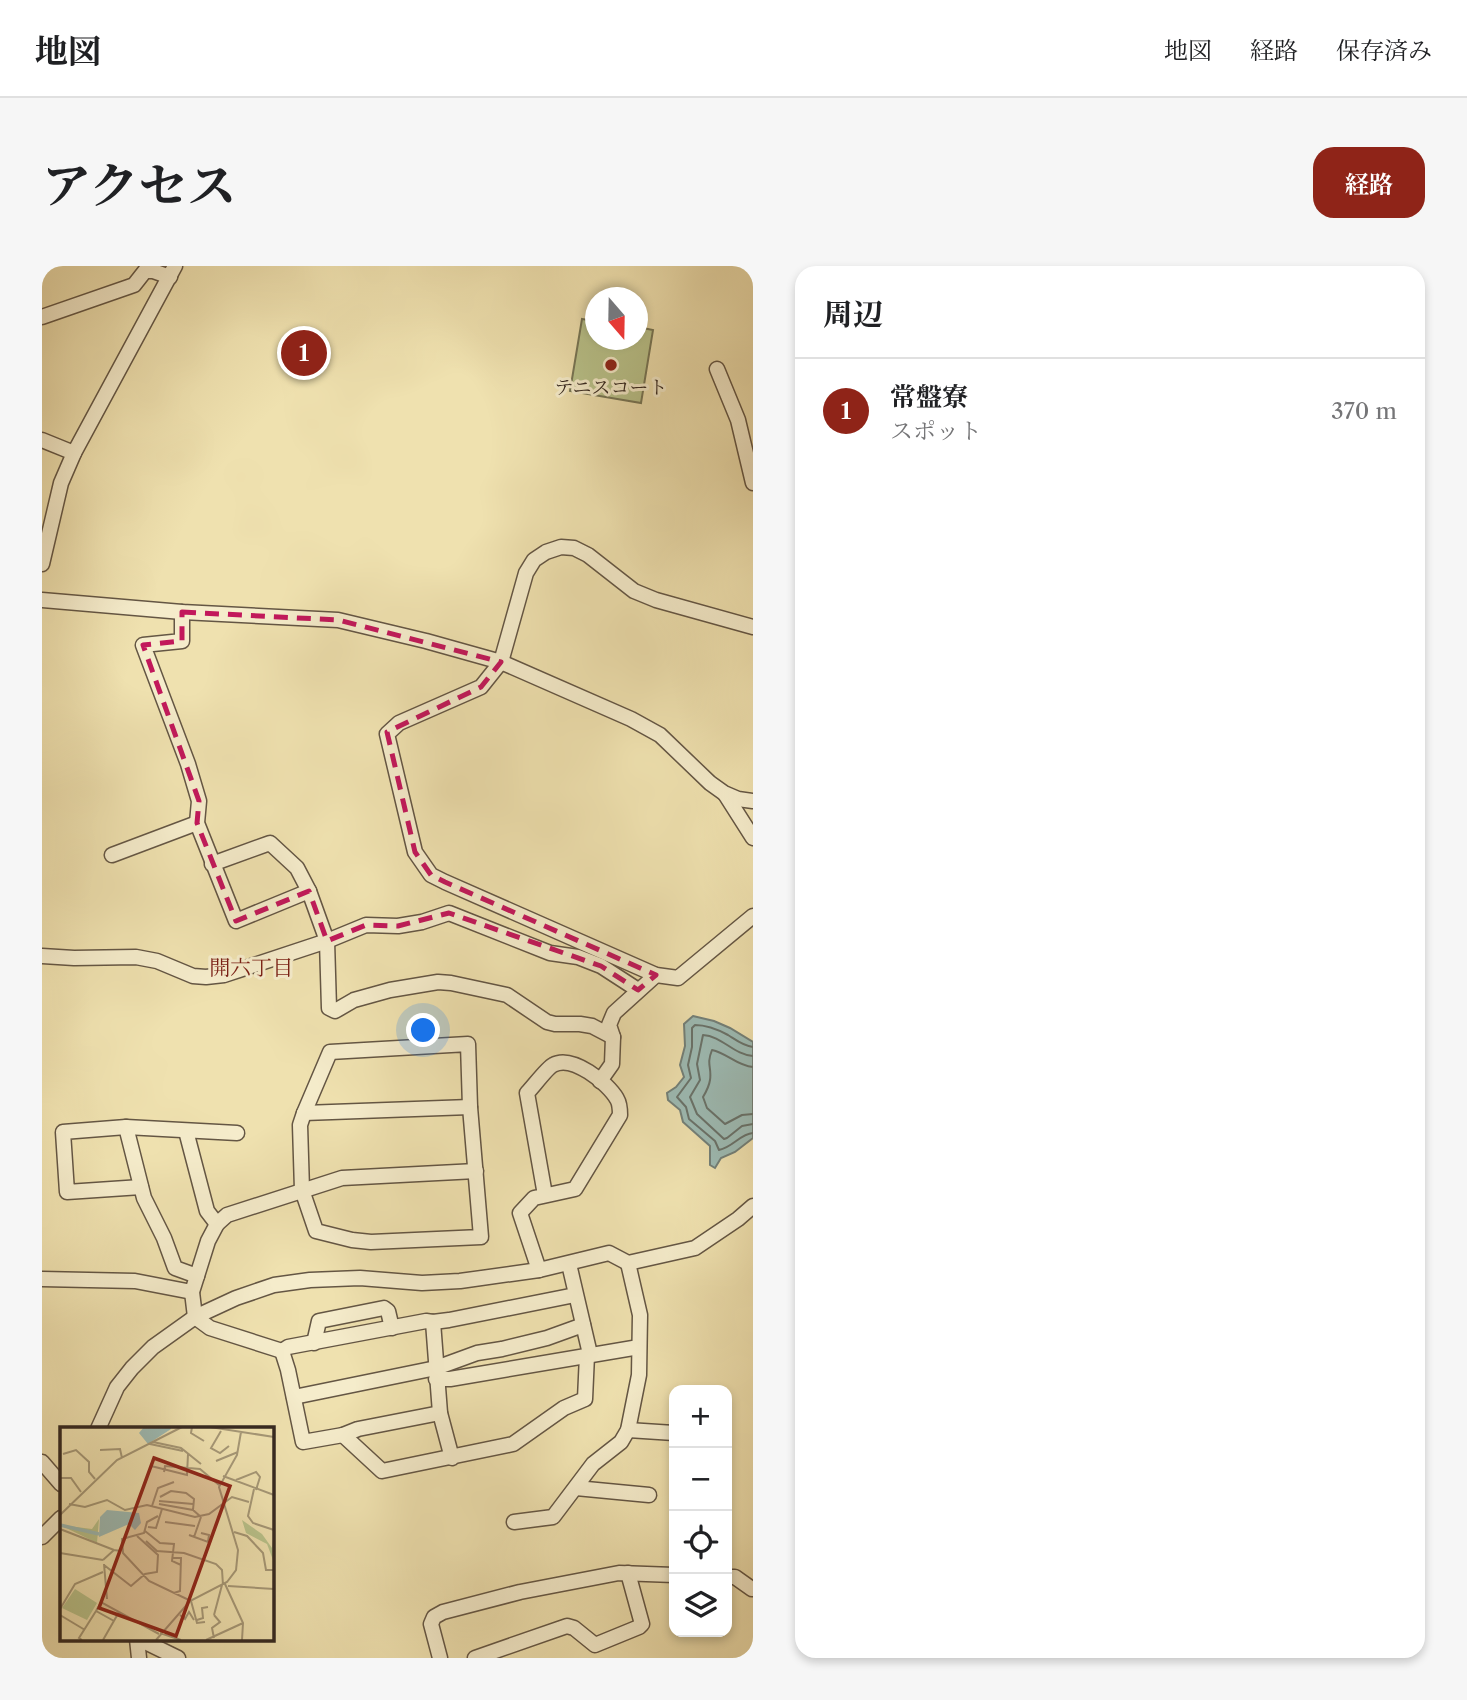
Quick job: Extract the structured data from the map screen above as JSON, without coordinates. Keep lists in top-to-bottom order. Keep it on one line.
{"districts":["開六丁目"],"places":["テニスコート"],"north":"bottom","page":{"header":"地図","nav":["地図","経路","保存済み"],"title":"アクセス","buttons":"経路","heading":"周辺","pins":"1","list":[{"mark":"1","name":"常盤寮","note":"スポット","value":"370 m"}],"map_buttons":["+","−"]}}
